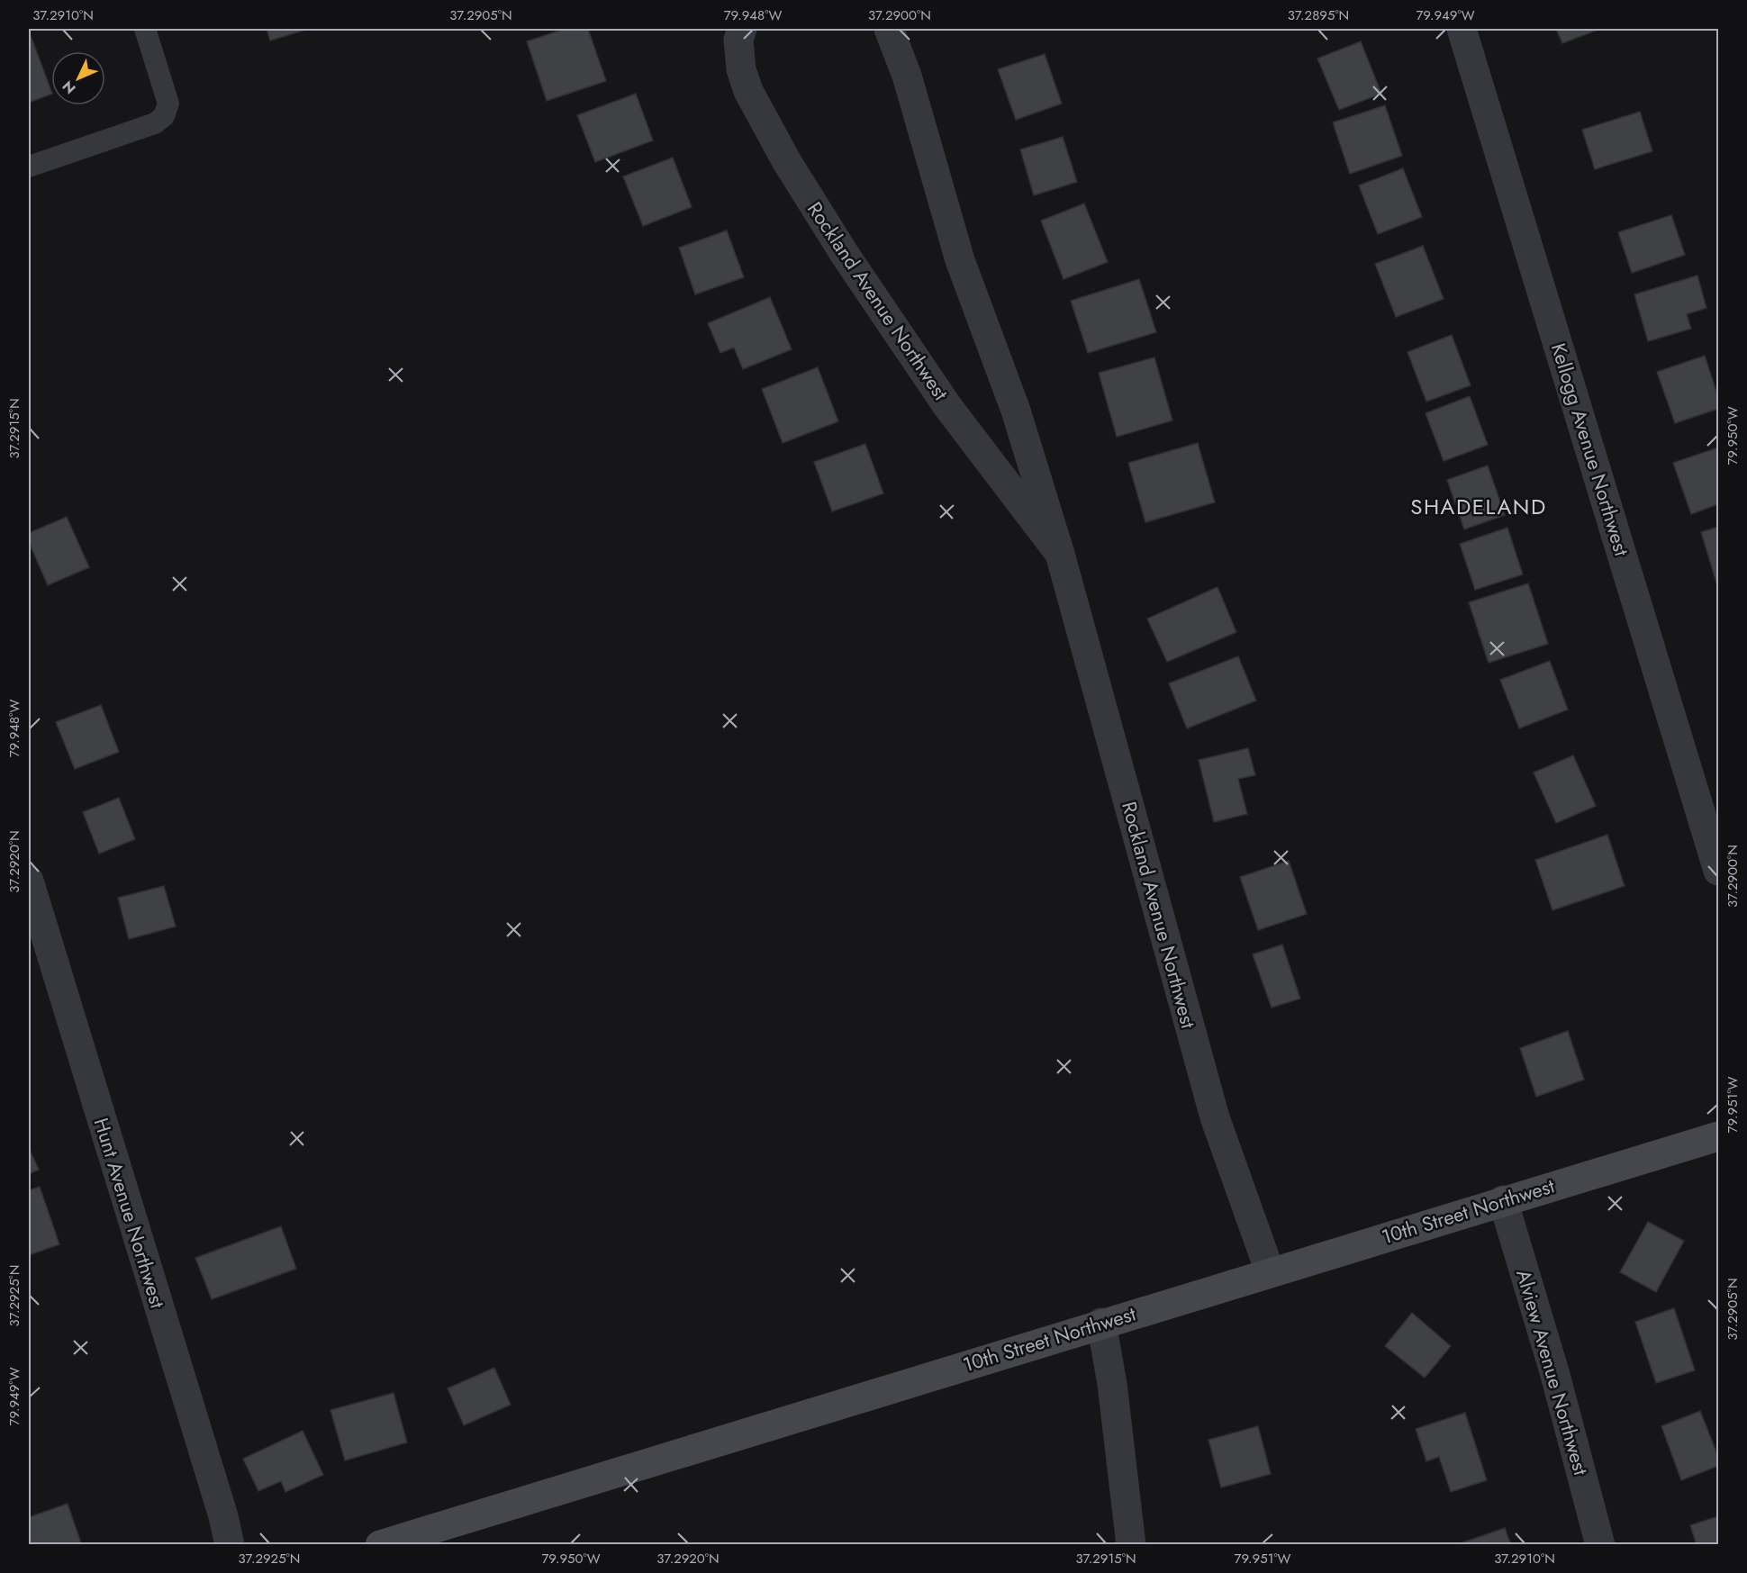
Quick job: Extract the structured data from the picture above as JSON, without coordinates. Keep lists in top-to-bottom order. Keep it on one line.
{"streets":{"main road":["10th Street Northwest"],"street":["Rockland Avenue Northwest","Kellogg Avenue Northwest","Hunt Avenue Northwest","Alview Avenue Northwest"]},"crossings":[["Rockland Avenue Northwest","10th Street Northwest"],["10th Street Northwest","Alview Avenue Northwest"]],"districts":["SHADELAND"],"north":"bottom left","coordinates":["37.2910°N","37.2905°N","79.948°W","37.2900°N","37.2895°N","79.949°W","37.2915°N","79.950°W","37.2920°N","79.951°W","37.2925°N"]}
